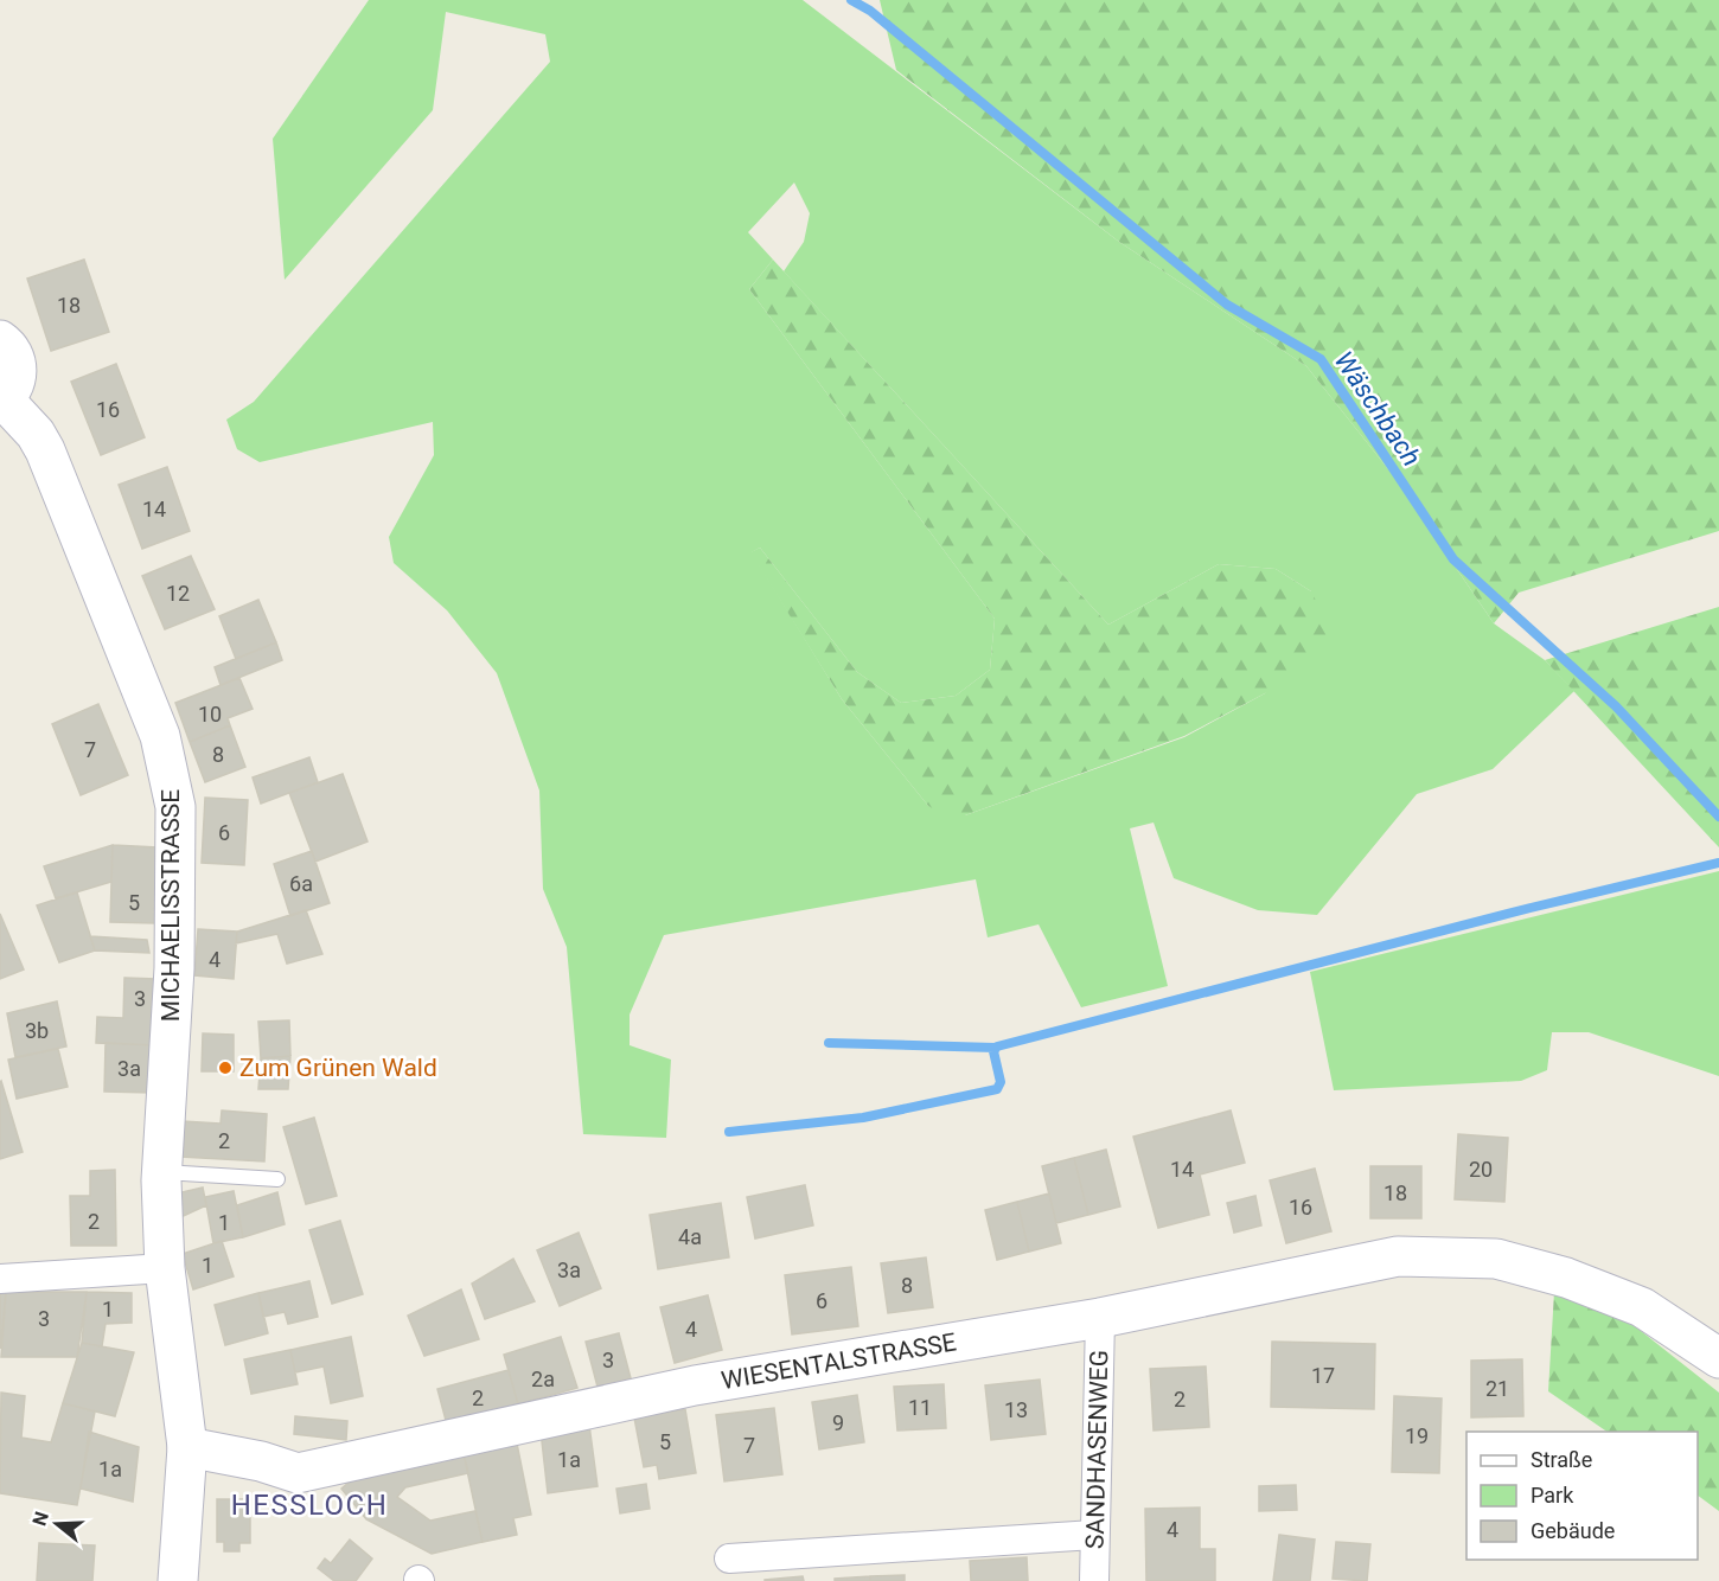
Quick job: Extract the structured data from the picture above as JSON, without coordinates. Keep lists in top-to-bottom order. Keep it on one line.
{"streets":{"street":["MICHAELISSTRASSE","WIESENTALSTRASSE","SANDHASENWEG"]},"crossings":[["MICHAELISSTRASSE","WIESENTALSTRASSE"],["WIESENTALSTRASSE","SANDHASENWEG"]],"districts":["HESSLOCH"],"water":["Wäschbach"],"places":["Zum Grünen Wald"],"house_numbers":["18","16","14","12","10","7","8","6","6a","5","4","3","3b","3a","2","14","20","18","16","2","1","4a","1","3a","8","6","1","3","4","3","17","2a","21","2","2","11","13","9","19","5","7","1a","1a","4"],"legend":["Straße","Park","Gebäude"],"north":"left"}
